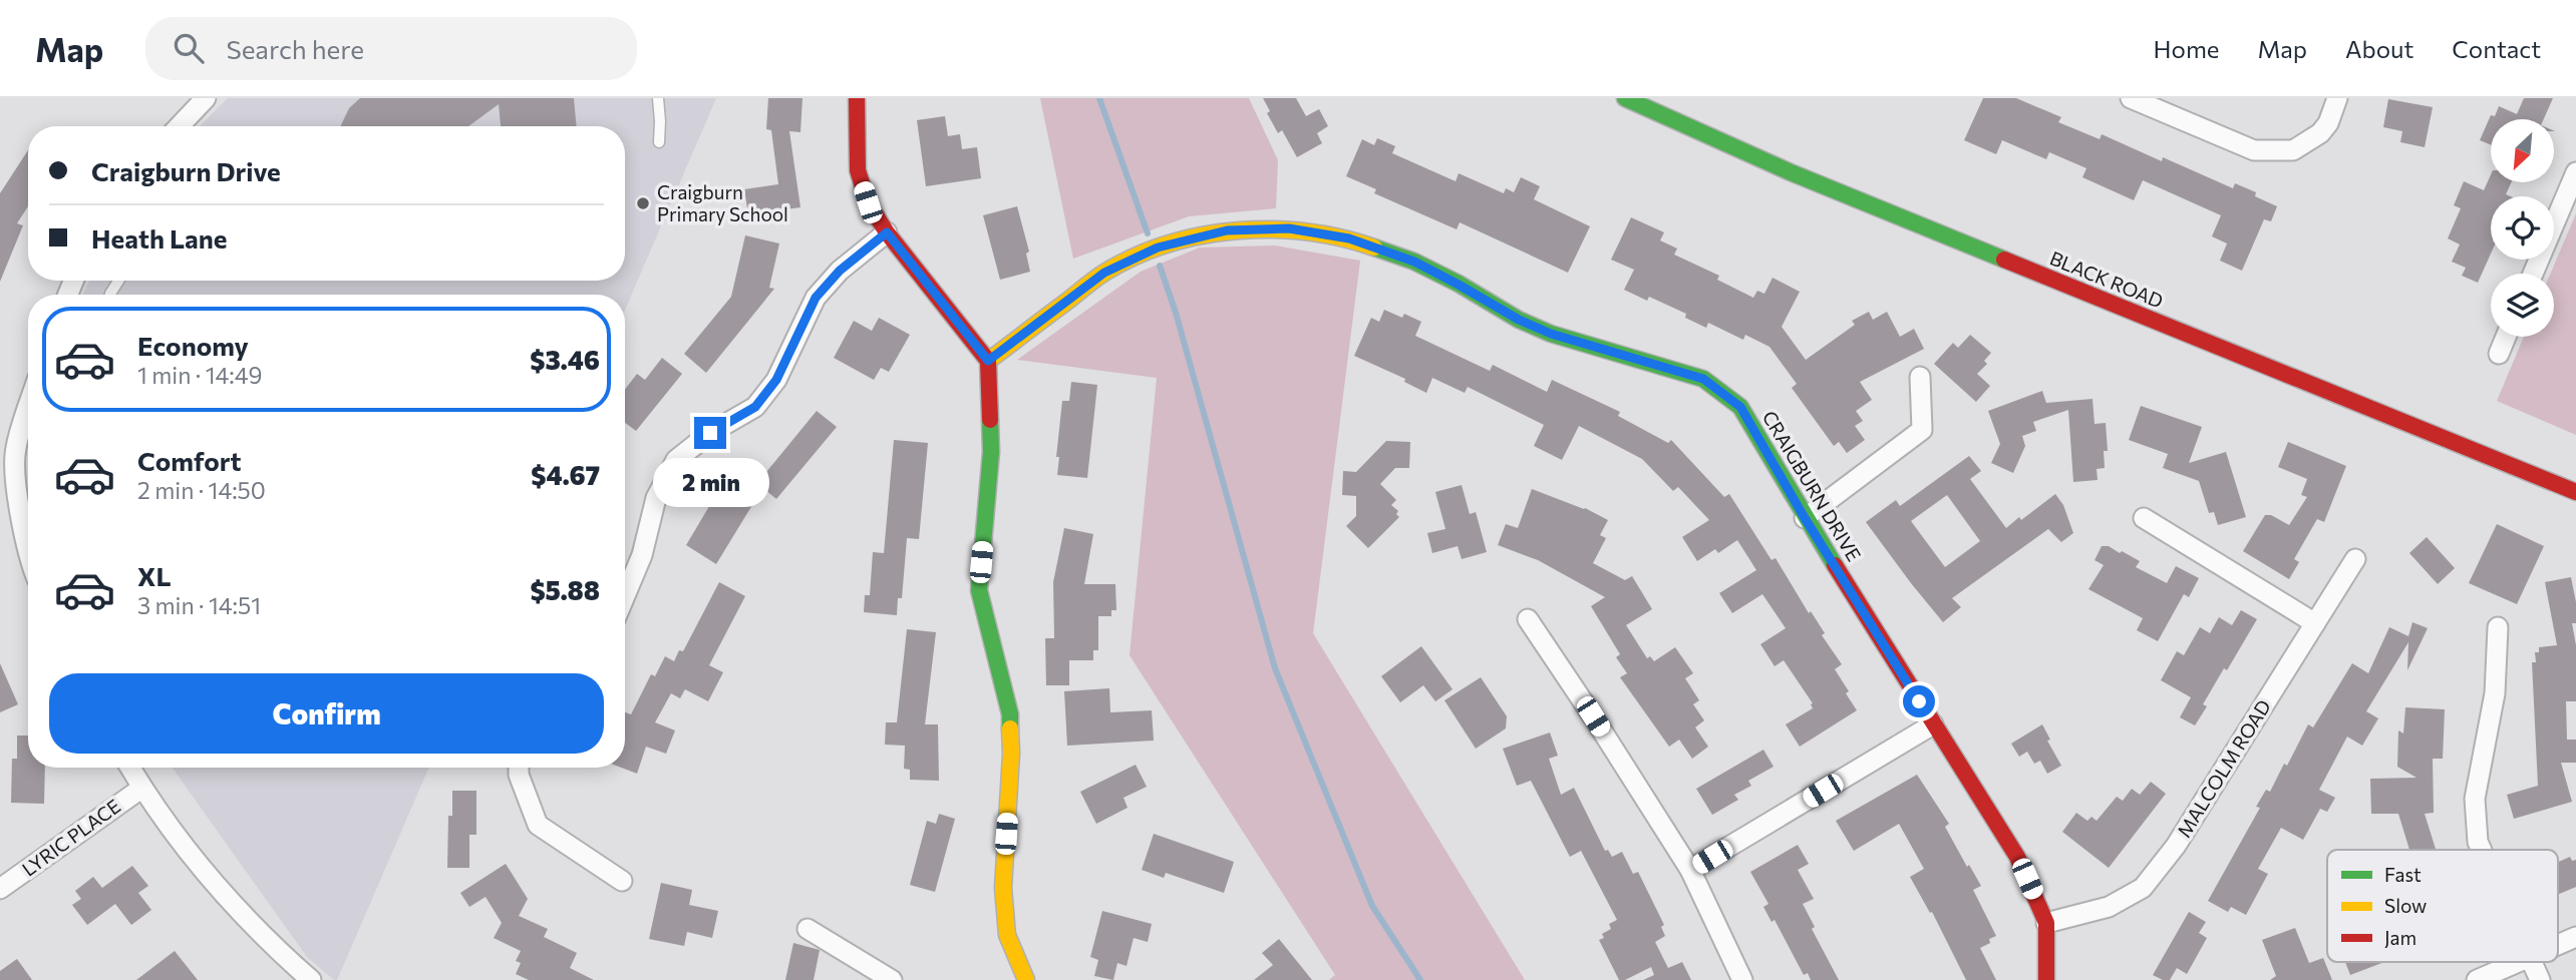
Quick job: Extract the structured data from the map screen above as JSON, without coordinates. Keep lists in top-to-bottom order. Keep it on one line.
{"streets":{"street":["BLACK ROAD","CRAIGBURN DRIVE","MALCOLM ROAD","LYRIC PLACE"]},"crossings":[["CRAIGBURN DRIVE","MALCOLM ROAD"]],"places":["Craigburn Primary School"],"legend":["Fast","Slow","Jam"],"north":"bottom left","page":{"header":"Map","search":"Search here","nav":["Home","Map","About","Contact"],"banner":["Craigburn Drive","Heath Lane"],"list":[{"name":"Economy","note":"1 min · 14:49","value":"$3.46"},{"name":"Comfort","note":"2 min · 14:50","value":"$4.67"},{"name":"XL","note":"3 min · 14:51","value":"$5.88"}],"bubble":"2 min","buttons":"Confirm"}}
